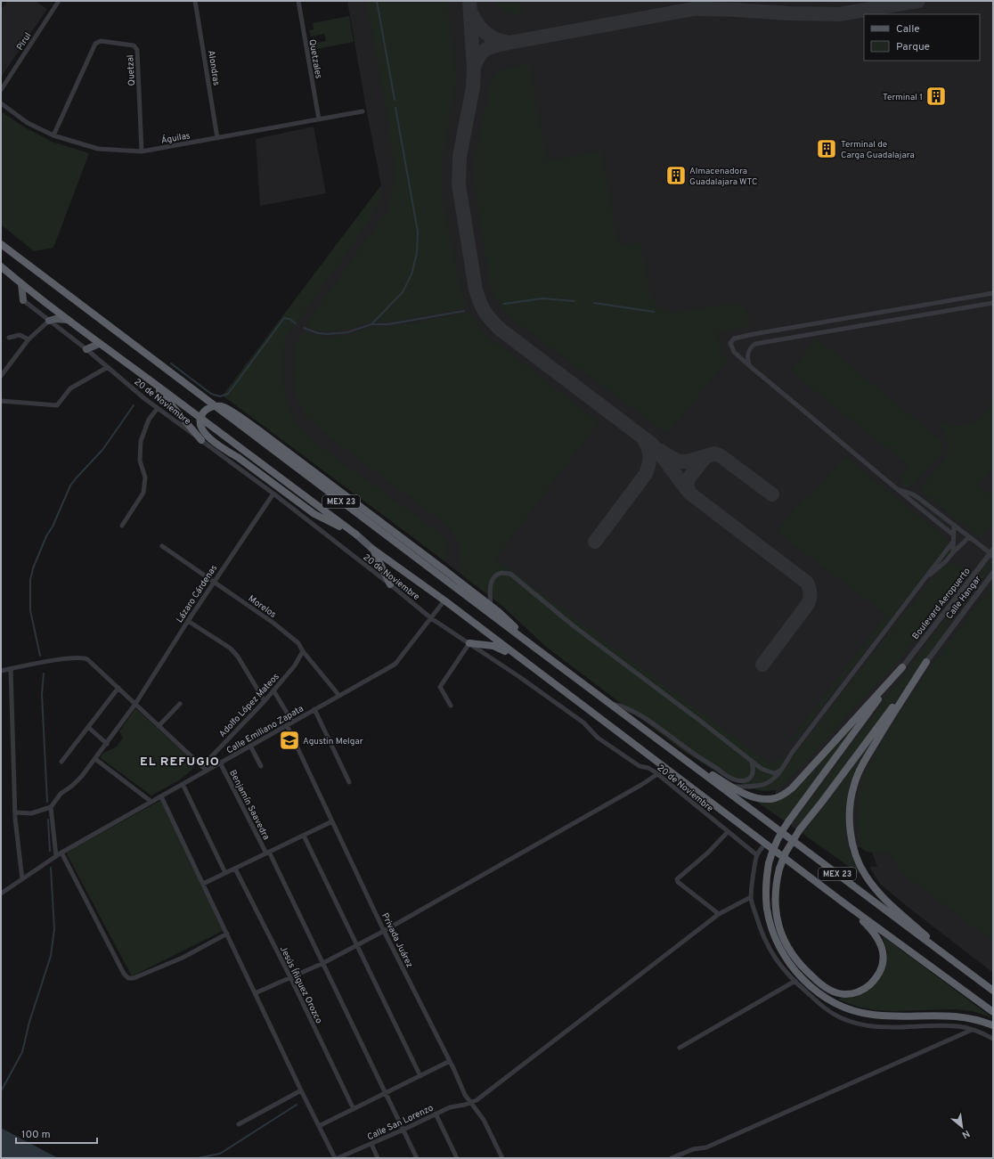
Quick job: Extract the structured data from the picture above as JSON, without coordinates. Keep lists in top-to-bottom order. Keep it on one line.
{"streets":{"highway":["MEX 23"],"street":["Pirul","Quetzales","Alondras","Quetzal","Águilas","20 de Noviembre","Lázaro Cárdenas","Calle Hangar","Boulevard Aeropuerto","Morelos","Adolfo López Mateos","Calle Emiliano Zapata","Benjamín Saavedra","Privada Juárez","Jesús Íñiguez Orozco","Calle San Lorenzo"]},"crossings":[["Quetzales","Águilas"],["Alondras","Águilas"],["Quetzal","Águilas"],["20 de Noviembre","Lázaro Cárdenas"],["20 de Noviembre","Calle Emiliano Zapata"],["MEX 23","Calle Emiliano Zapata"],["Lázaro Cárdenas","Morelos"],["Morelos","Adolfo López Mateos"],["Morelos","Calle Emiliano Zapata"],["Calle Emiliano Zapata","Benjamín Saavedra"],["Calle Emiliano Zapata","Privada Juárez"],["Benjamín Saavedra","Calle San Lorenzo"],["Privada Juárez","Calle San Lorenzo"]],"districts":["EL REFUGIO"],"places":{"building":["Terminal 1","Terminal de Carga Guadalajara","Almacenadora Guadalajara WTC"],"school or university":["Agustin Melgar"]},"legend":["Calle","Parque"],"scale_bar":"100 m","north":"bottom right"}
